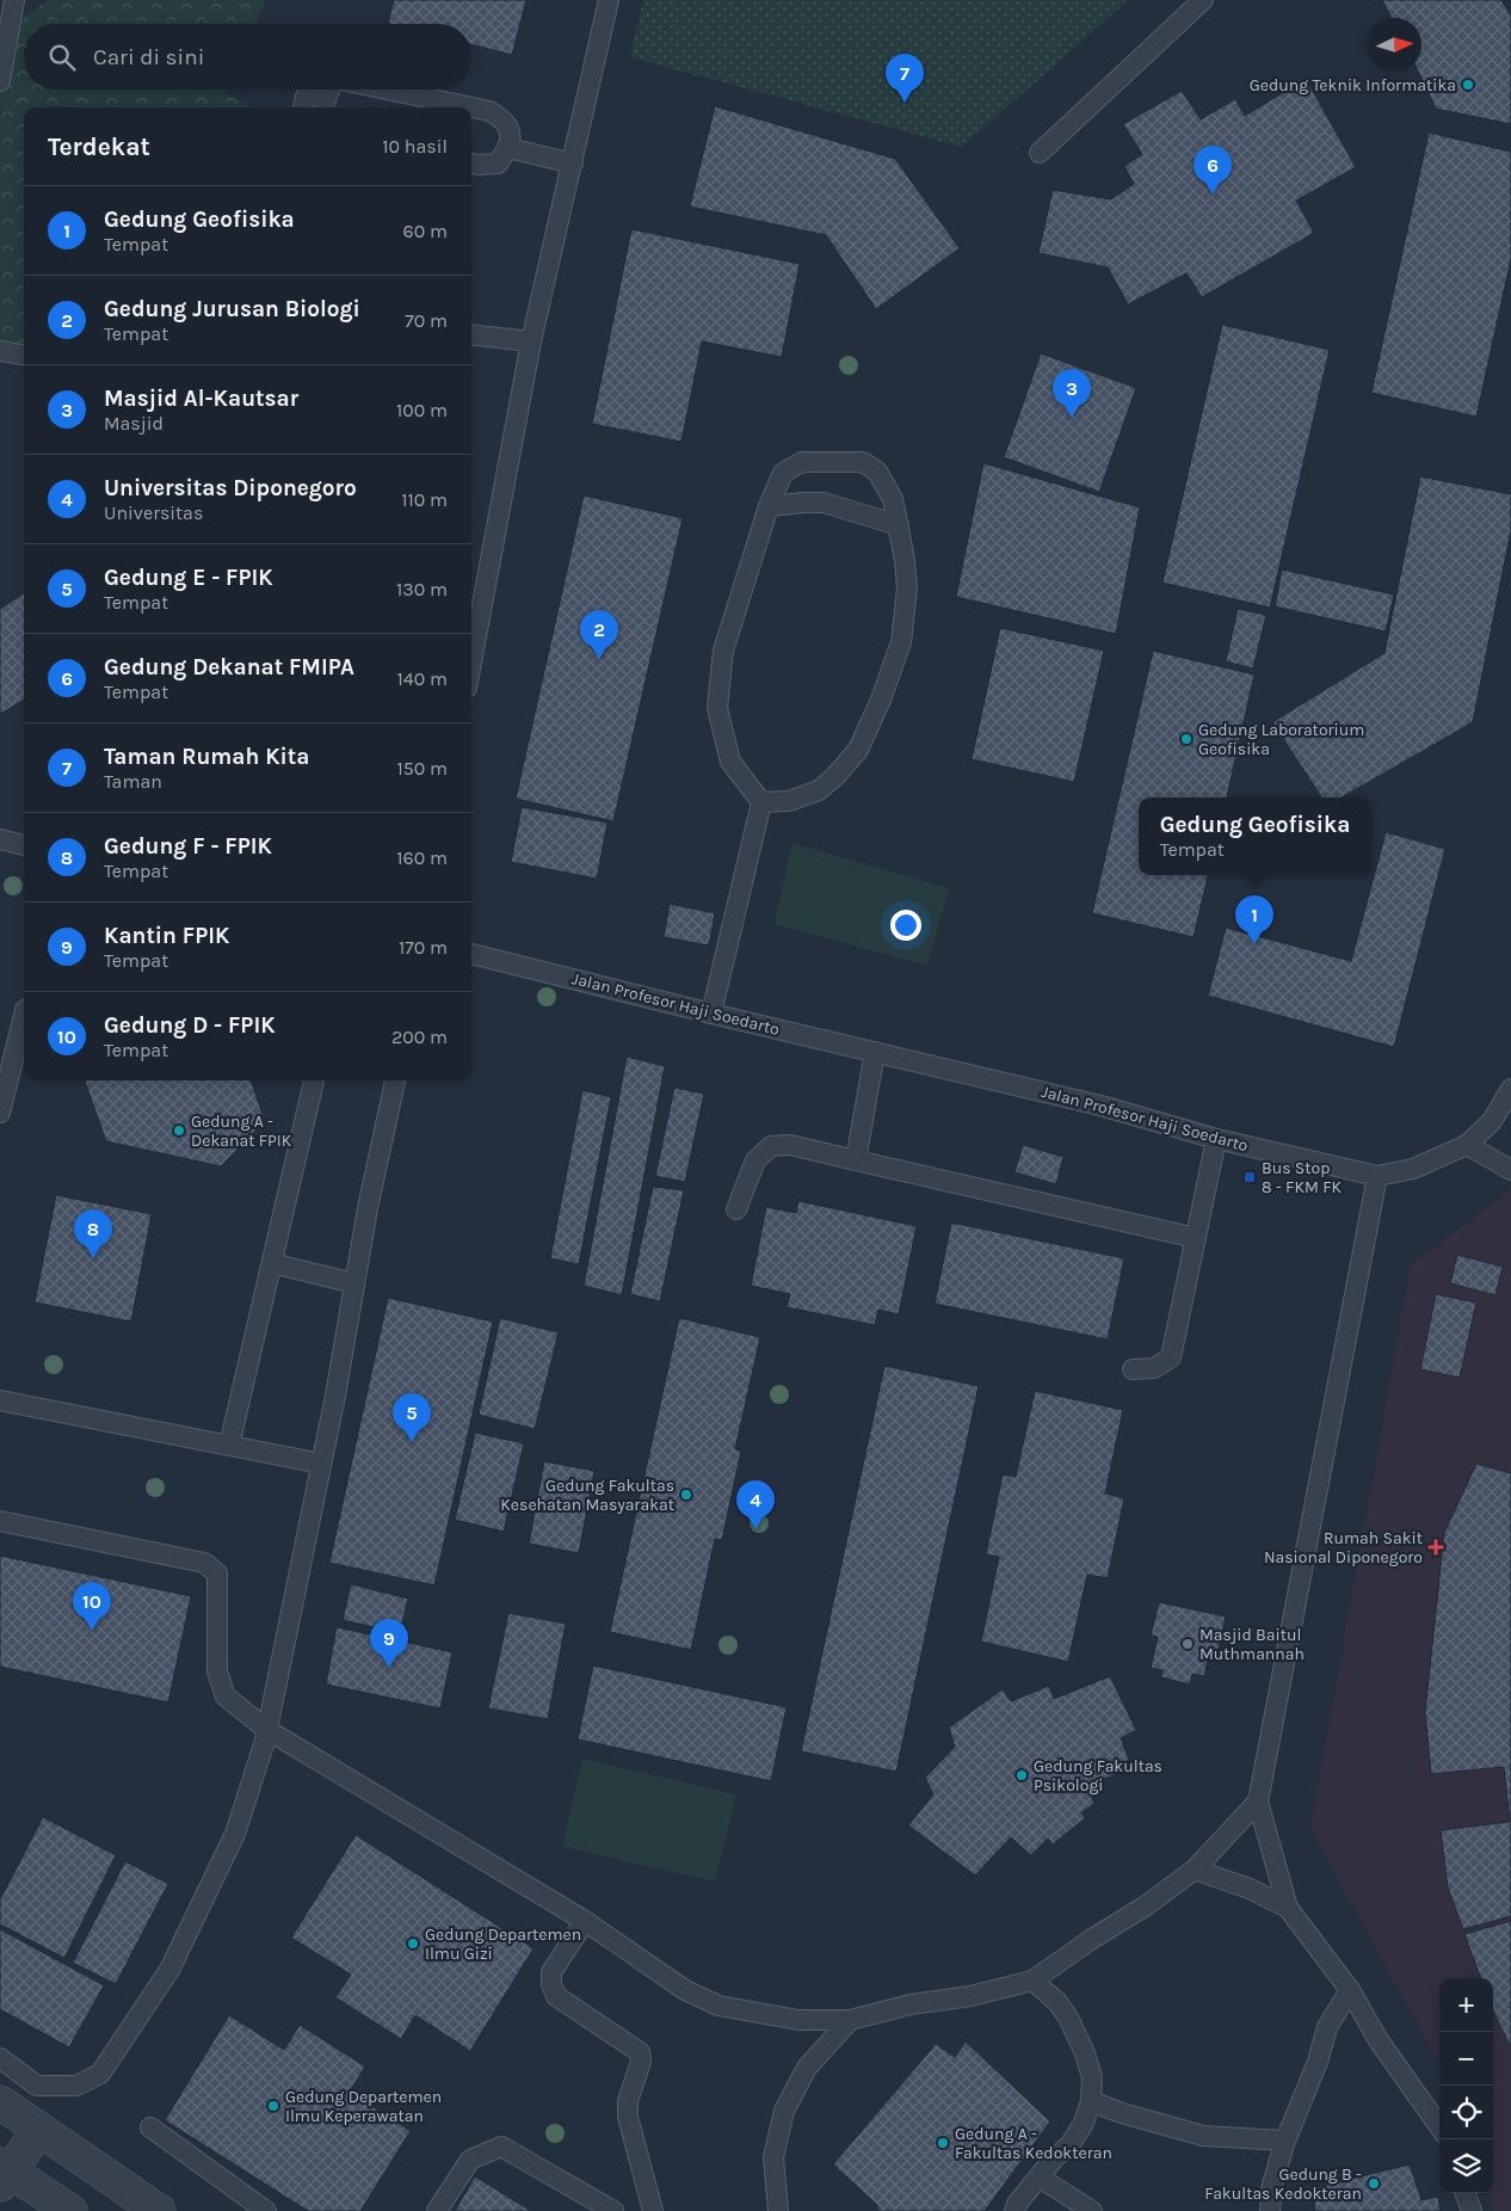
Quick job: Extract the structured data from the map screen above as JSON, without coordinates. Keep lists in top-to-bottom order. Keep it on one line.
{"streets":{"lane":["Jalan Profesor Haji Soedarto"]},"places":{"other":["Gedung Teknik Informatika","Gedung Laboratorium Geofisika","Gedung A - Dekanat FPIK","Gedung Fakultas Kesehatan Masyarakat","Masjid Baitul Muthmannah","Gedung Fakultas Psikologi","Gedung Departemen Ilmu Gizi","Gedung Departemen Ilmu Keperawatan","Gedung A - Fakultas Kedokteran","Gedung B - Fakultas Kedokteran"],"transit":["Bus Stop 8 - FKM FK"],"health":["Rumah Sakit Nasional Diponegoro"]},"north":"right","page":{"search":"Cari di sini","pins":["7","6","3","2","1","8","5","4","10","9"],"heading":["Terdekat","10 hasil"],"list":[{"mark":"1","name":"Gedung Geofisika","note":"Tempat","value":"60 m"},{"mark":"2","name":"Gedung Jurusan Biologi","note":"Tempat","value":"70 m"},{"mark":"3","name":"Masjid Al-Kautsar","note":"Masjid","value":"100 m"},{"mark":"4","name":"Universitas Diponegoro","note":"Universitas","value":"110 m"},{"mark":"5","name":"Gedung E - FPIK","note":"Tempat","value":"130 m"},{"mark":"6","name":"Gedung Dekanat FMIPA","note":"Tempat","value":"140 m"},{"mark":"7","name":"Taman Rumah Kita","note":"Taman","value":"150 m"},{"mark":"8","name":"Gedung F - FPIK","note":"Tempat","value":"160 m"},{"mark":"9","name":"Kantin FPIK","note":"Tempat","value":"170 m"},{"mark":"10","name":"Gedung D - FPIK","note":"Tempat","value":"200 m"}],"popup":["Gedung Geofisika","Tempat"],"map_buttons":["+","−"]}}
